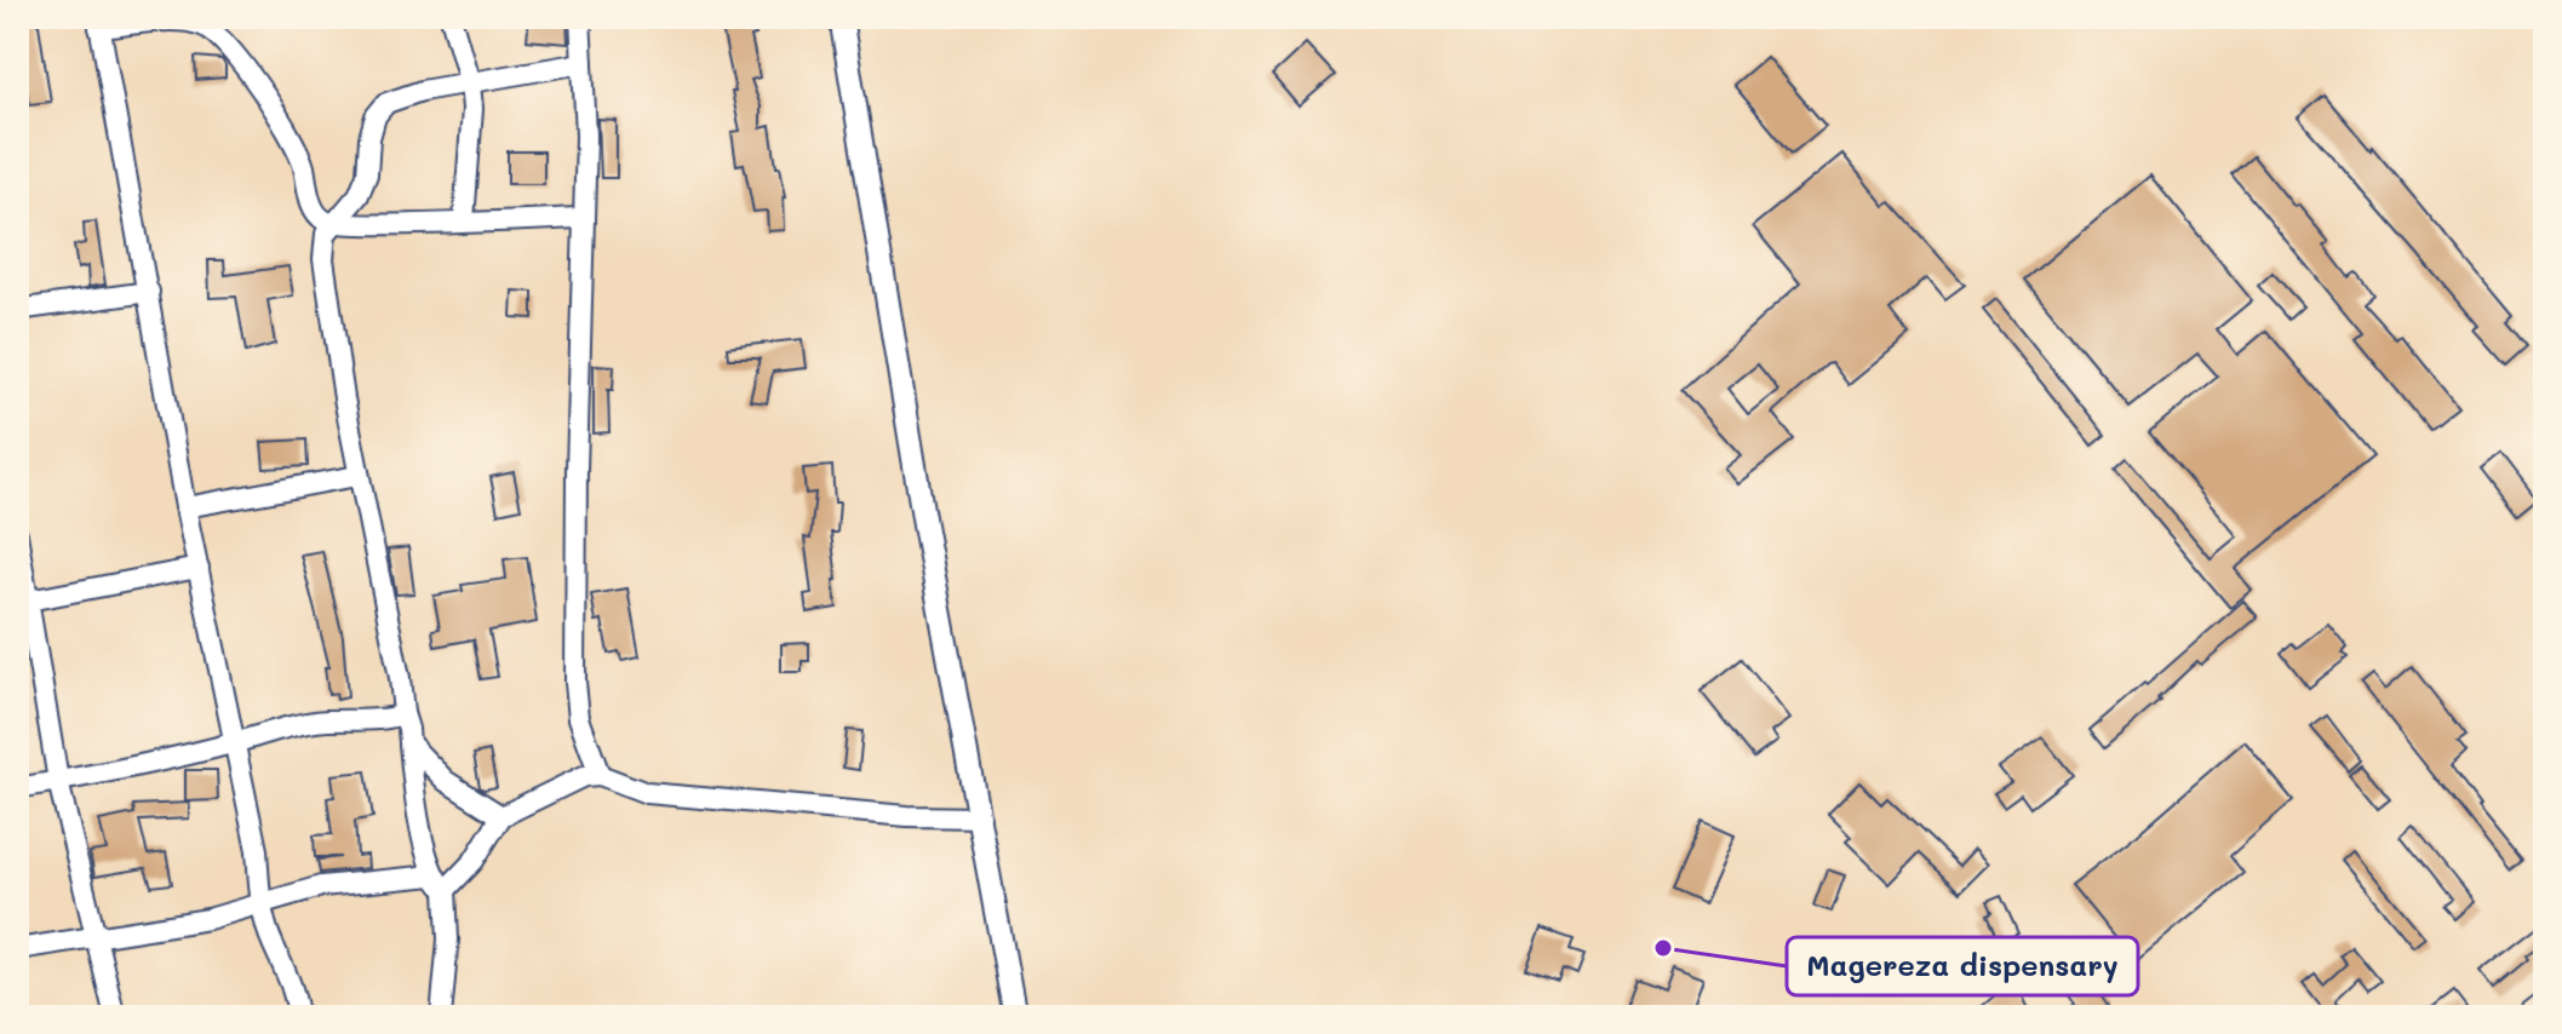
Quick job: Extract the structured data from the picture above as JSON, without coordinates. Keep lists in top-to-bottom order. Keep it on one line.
{"places":["Magereza dispensary"]}
